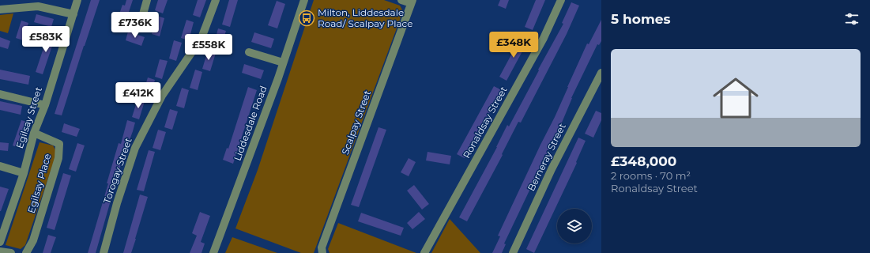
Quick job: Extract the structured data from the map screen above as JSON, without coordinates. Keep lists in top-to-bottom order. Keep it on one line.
{"streets":{"street":["Egilsay Street","Scalpay Street","Ronaldsay Street","Liddesdale Road","Berneray Street","Torogay Street","Egilsay Place"]},"crossings":[["Egilsay Street","Egilsay Place"]],"places":{"bus stop":["Milton, Liddesdale Road/ Scalpay Place"]},"page":{"heading":"5 homes","price":["£736K","£583K","£348K","£558K","£412K"],"list":[{"name":"£348,000","note":"2 rooms · 70 m² · Ronaldsay Street"}]}}
